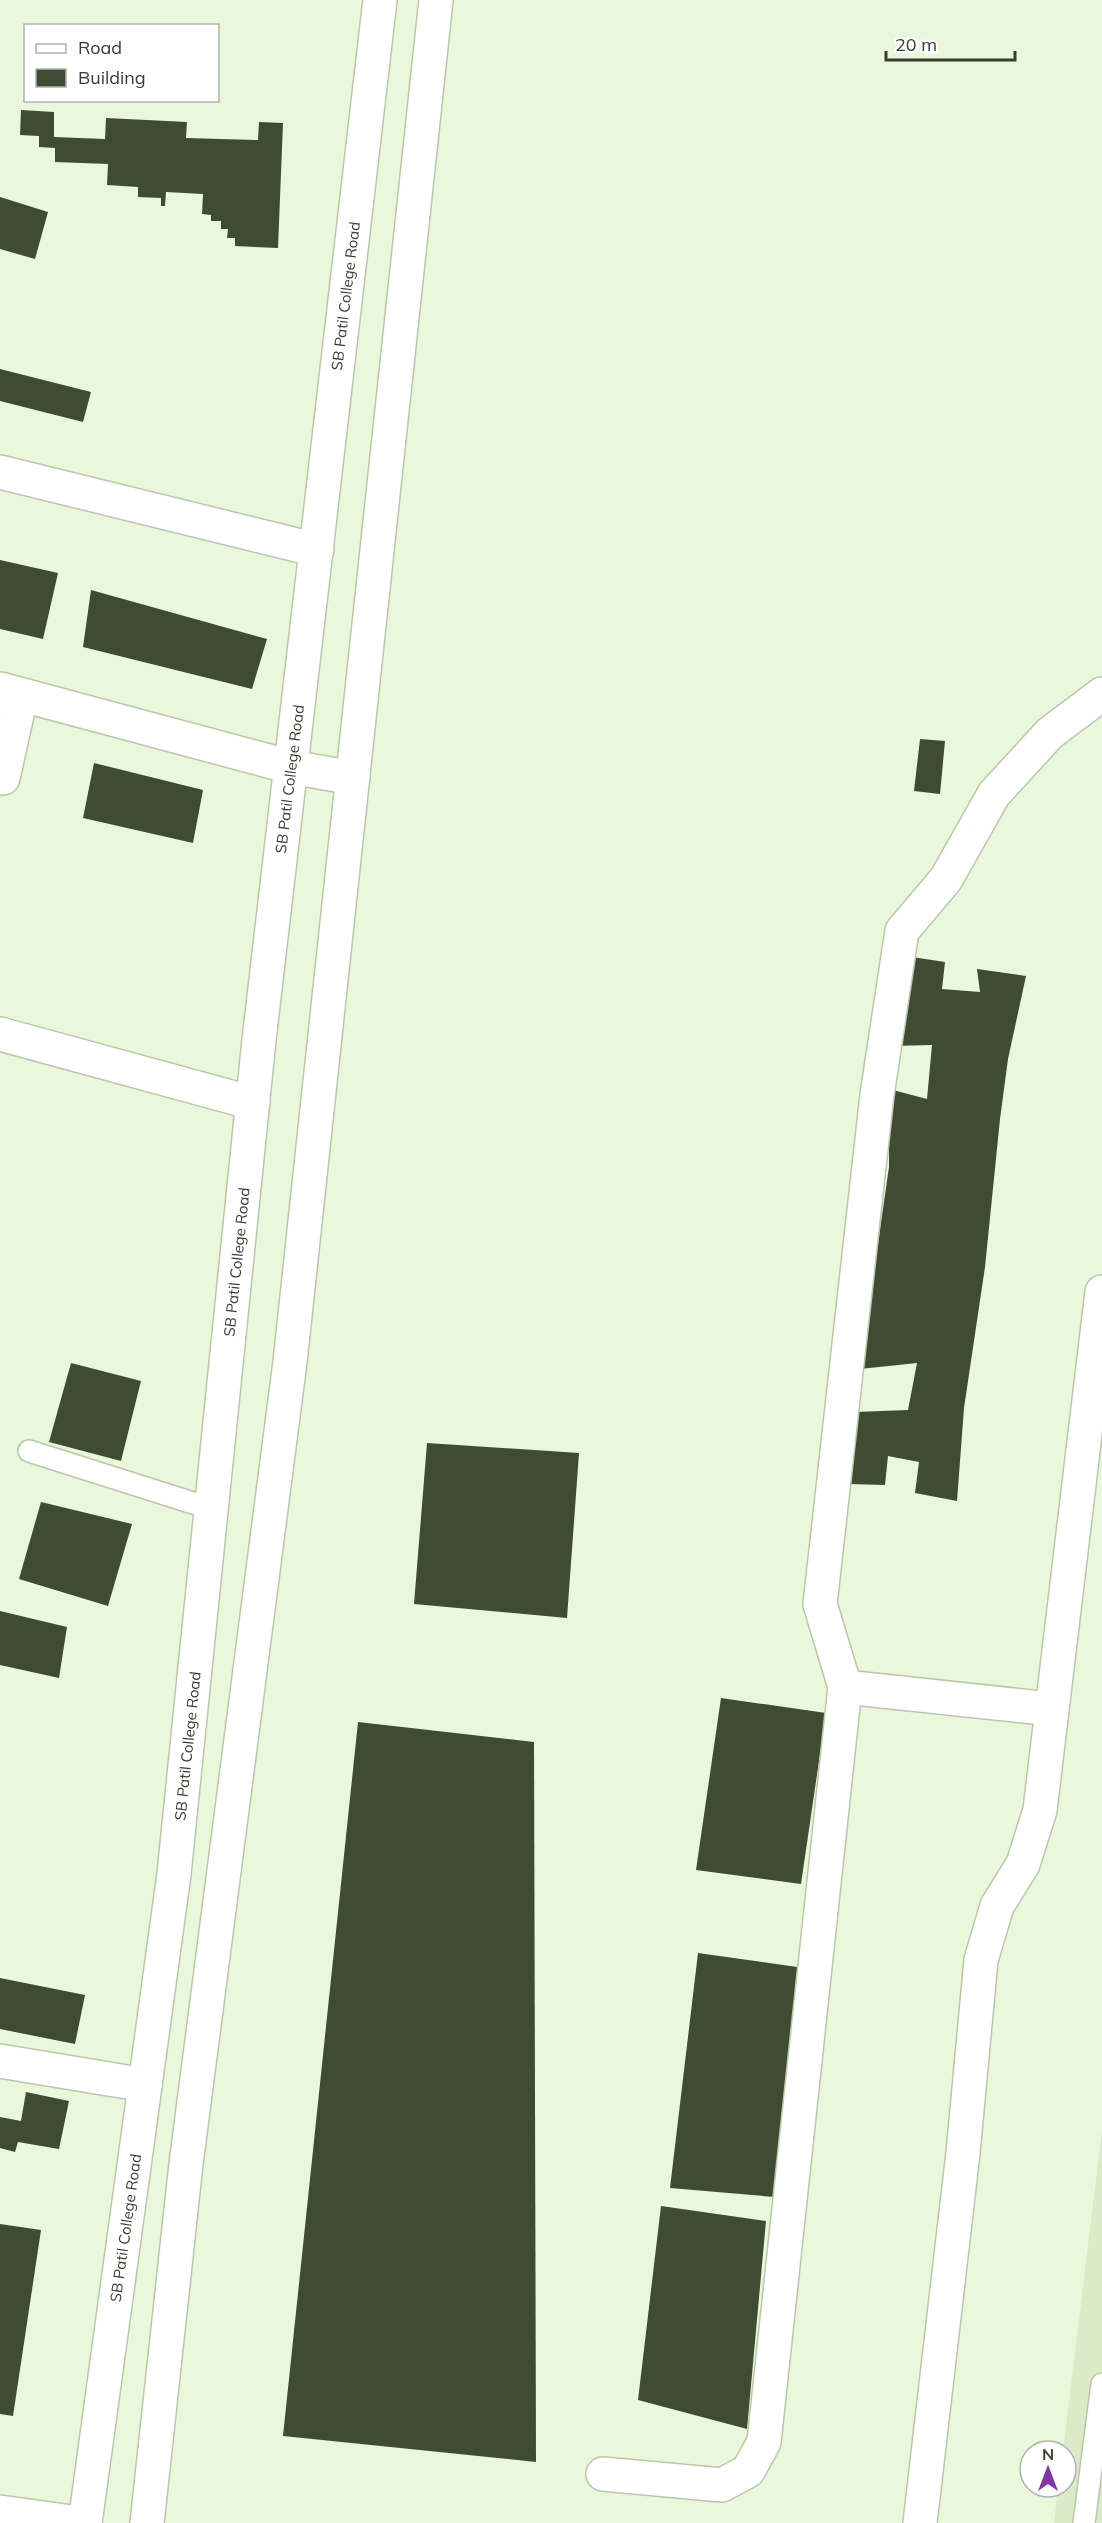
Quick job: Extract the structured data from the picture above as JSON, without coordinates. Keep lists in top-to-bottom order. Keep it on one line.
{"streets":{"street":["SB Patil College Road"]},"legend":["Road","Building"],"scale_bar":"20 m","north":"top"}
